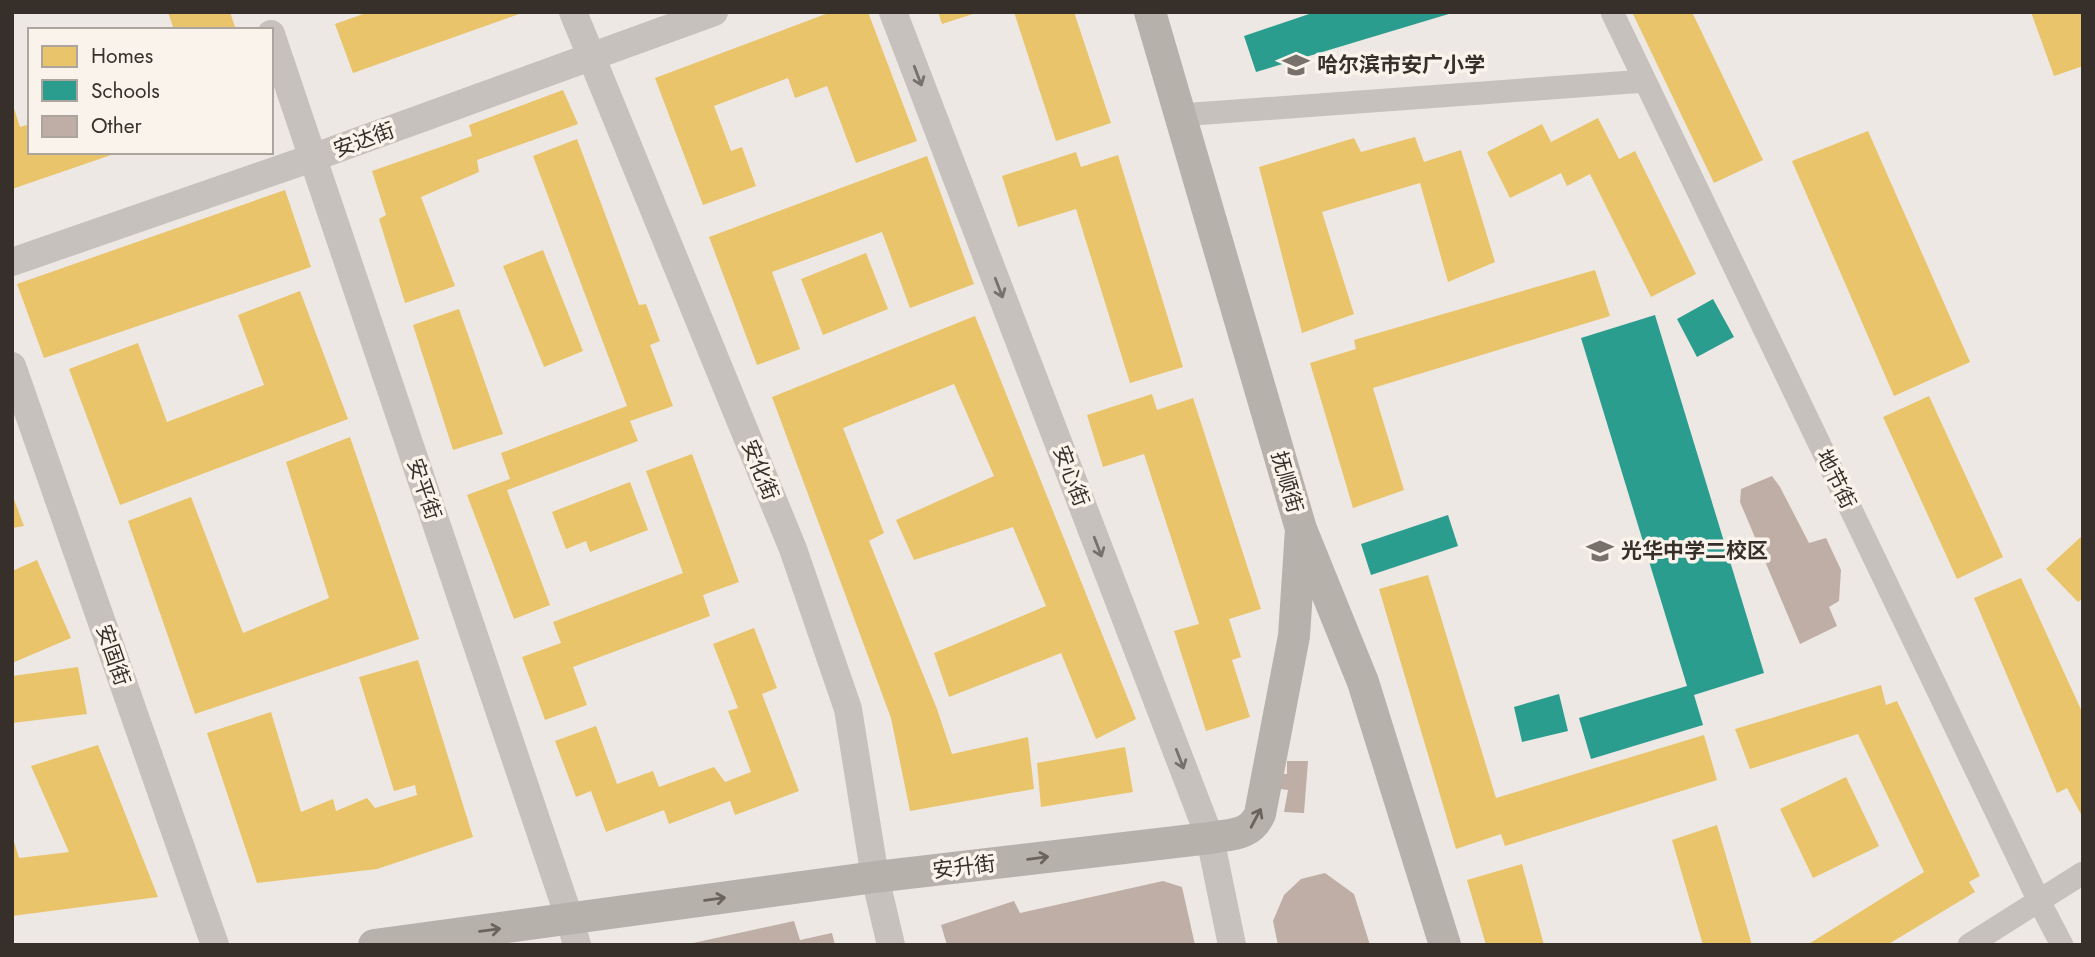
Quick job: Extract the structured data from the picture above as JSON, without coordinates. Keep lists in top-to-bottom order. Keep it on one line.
{"streets":{"main road":["抚顺街","安升街"],"street":["安达街","安化街","安心街","地节街","安平街","安固街"]},"crossings":[["安达街","安化街"],["安达街","安平街"],["安化街","安升街"],["安心街","安升街"],["抚顺街","安升街"],["安平街","安升街"]],"one_way":["安心街","安升街"],"places":{"school or university":["哈尔滨市安广小学","光华中学二校区"]},"legend":["Homes","Schools","Other"]}
